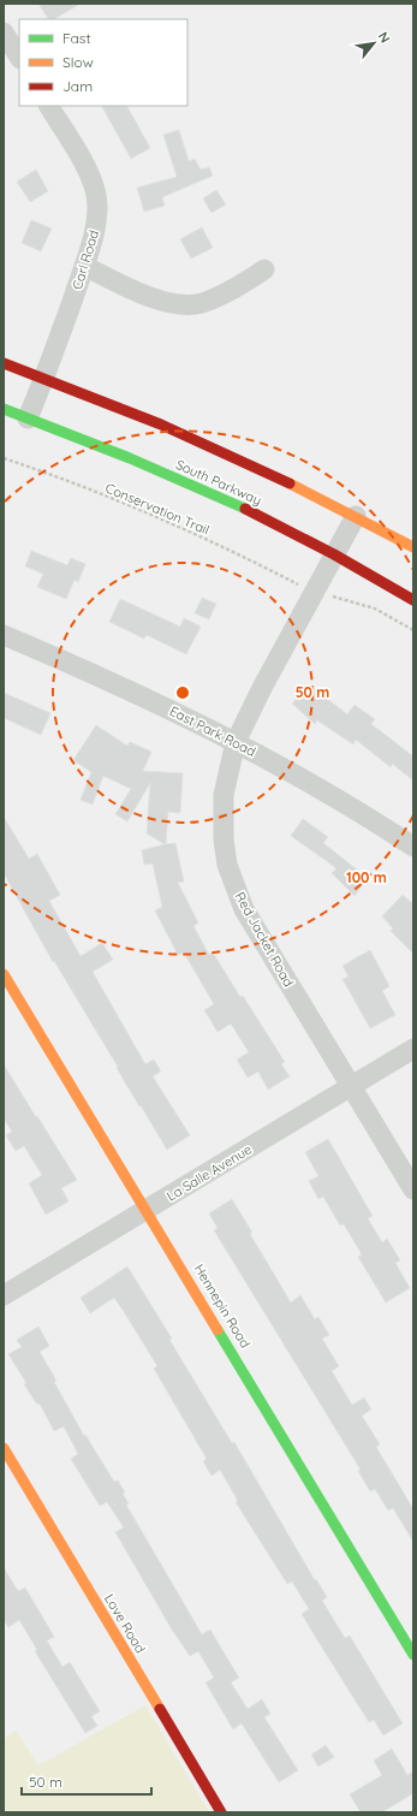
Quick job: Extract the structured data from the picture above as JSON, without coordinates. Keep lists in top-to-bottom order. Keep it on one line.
{"streets":{"street":["Carl Road","South Parkway","East Park Road","Red Jacket Road","La Salle Avenue","Hennepin Road","Love Road"],"path":["Conservation Trail"]},"crossings":[["Carl Road","South Parkway"],["South Parkway","Red Jacket Road"],["East Park Road","Red Jacket Road"],["Red Jacket Road","La Salle Avenue"],["La Salle Avenue","Hennepin Road"]],"legend":["Fast","Slow","Jam"],"scale_bar":"50 m","north":"top right","rings":["50 m","100 m"]}
